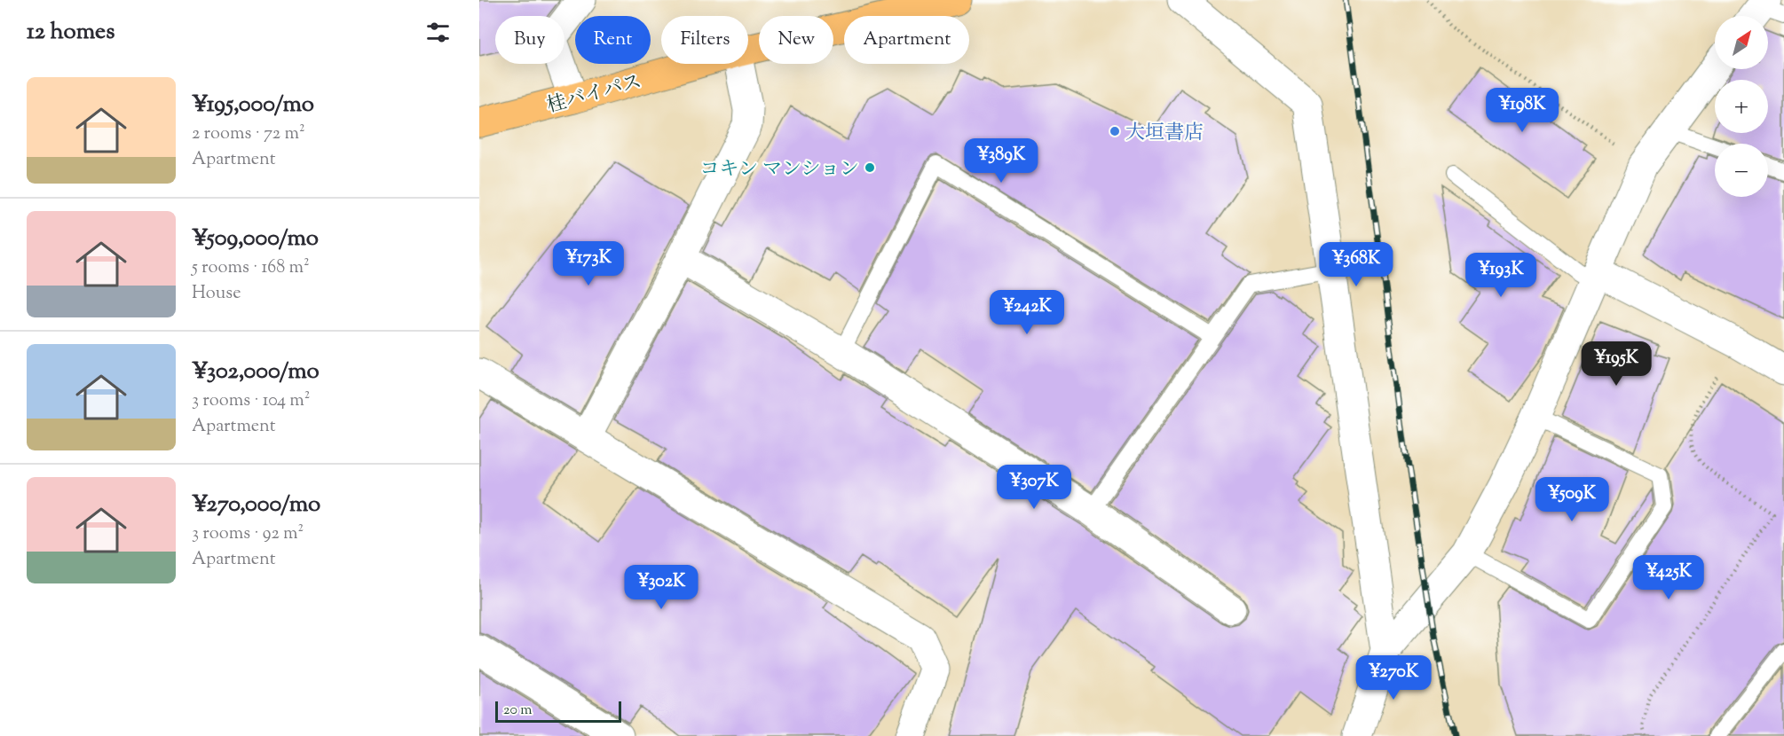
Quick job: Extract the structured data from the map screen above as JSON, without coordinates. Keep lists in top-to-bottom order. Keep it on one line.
{"streets":{"highway":["桂バイパス"]},"places":["大垣書店","コキン マンション"],"scale_bar":"20 m","north":"top right","page":{"heading":"12 homes","map_buttons":["+","−"],"chip":["Buy","Rent","Filters","New","Apartment"],"list":[{"name":"¥195,000/mo","note":"2 rooms · 72 m² · Apartment"},{"name":"¥509,000/mo","note":"5 rooms · 168 m² · House"},{"name":"¥302,000/mo","note":"3 rooms · 104 m² · Apartment"},{"name":"¥270,000/mo","note":"3 rooms · 92 m² · Apartment"}],"price":["¥198K","¥389K","¥173K","¥368K","¥193K","¥242K","¥195K","¥307K","¥509K","¥425K","¥302K","¥270K"],"scale":"20 m"}}
